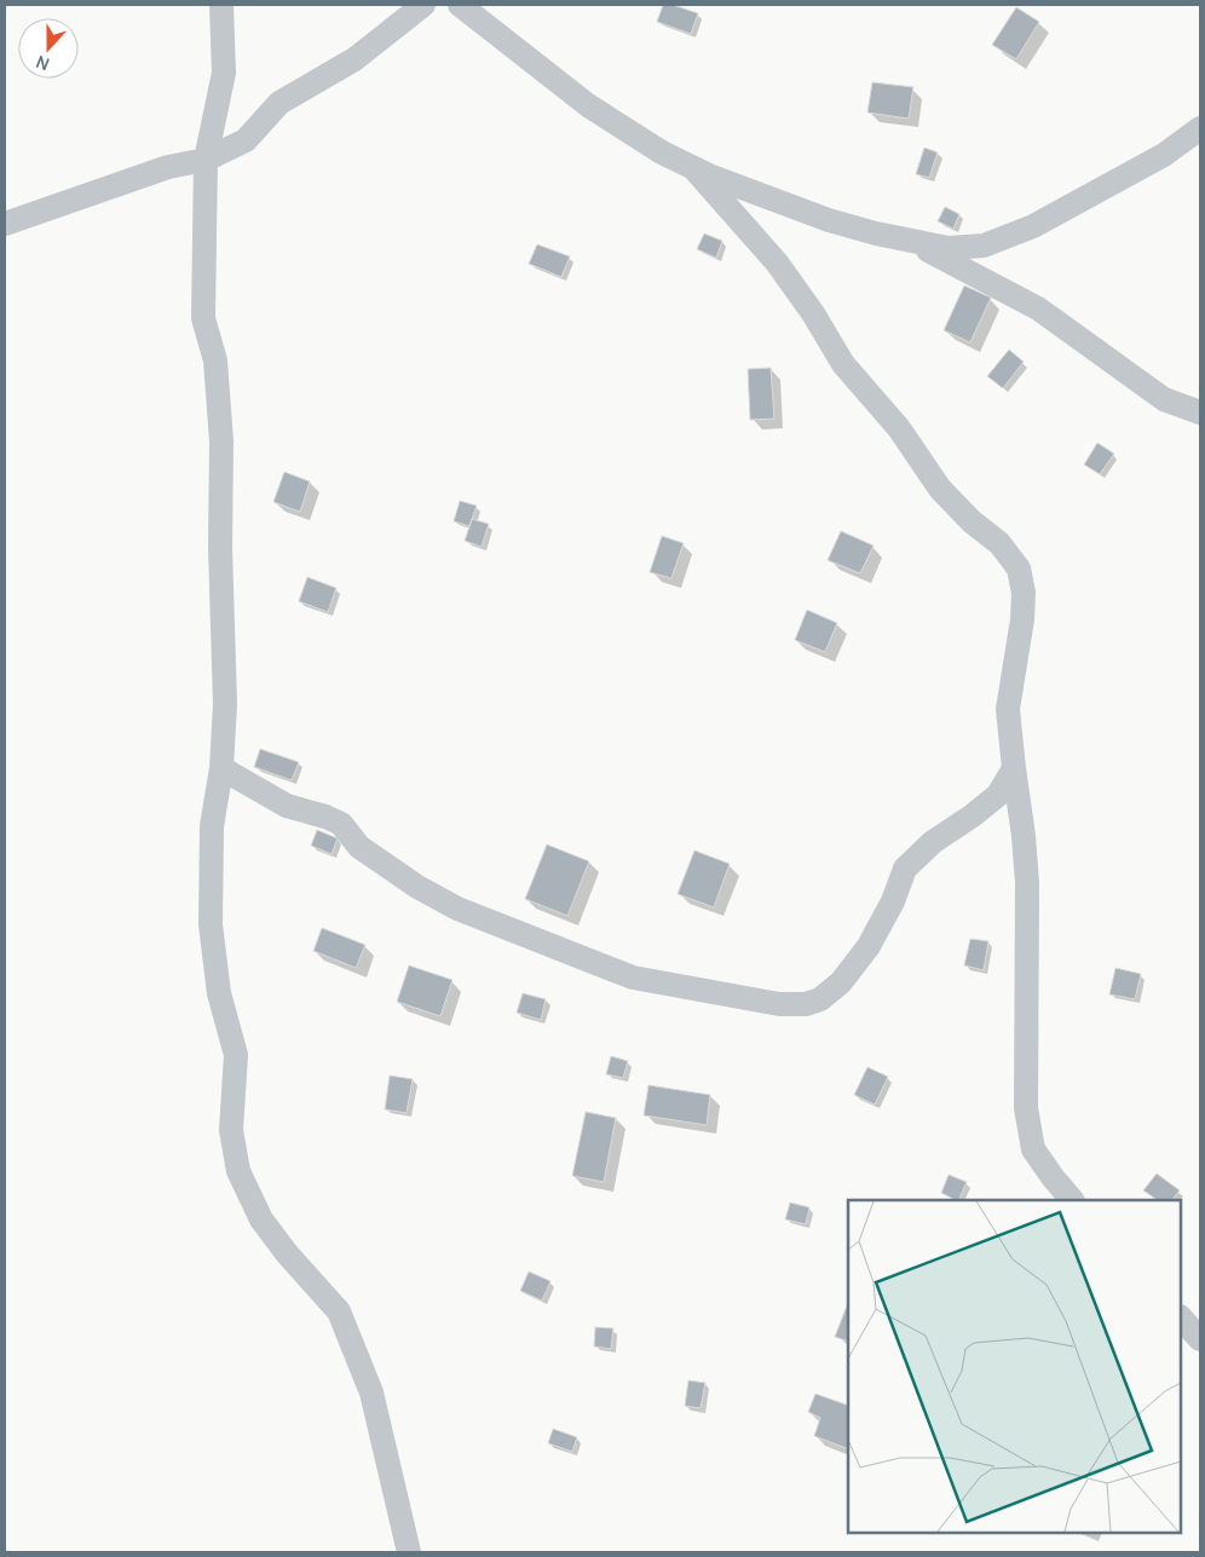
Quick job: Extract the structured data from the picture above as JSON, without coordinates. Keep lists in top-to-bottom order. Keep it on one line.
{"north":"bottom"}
